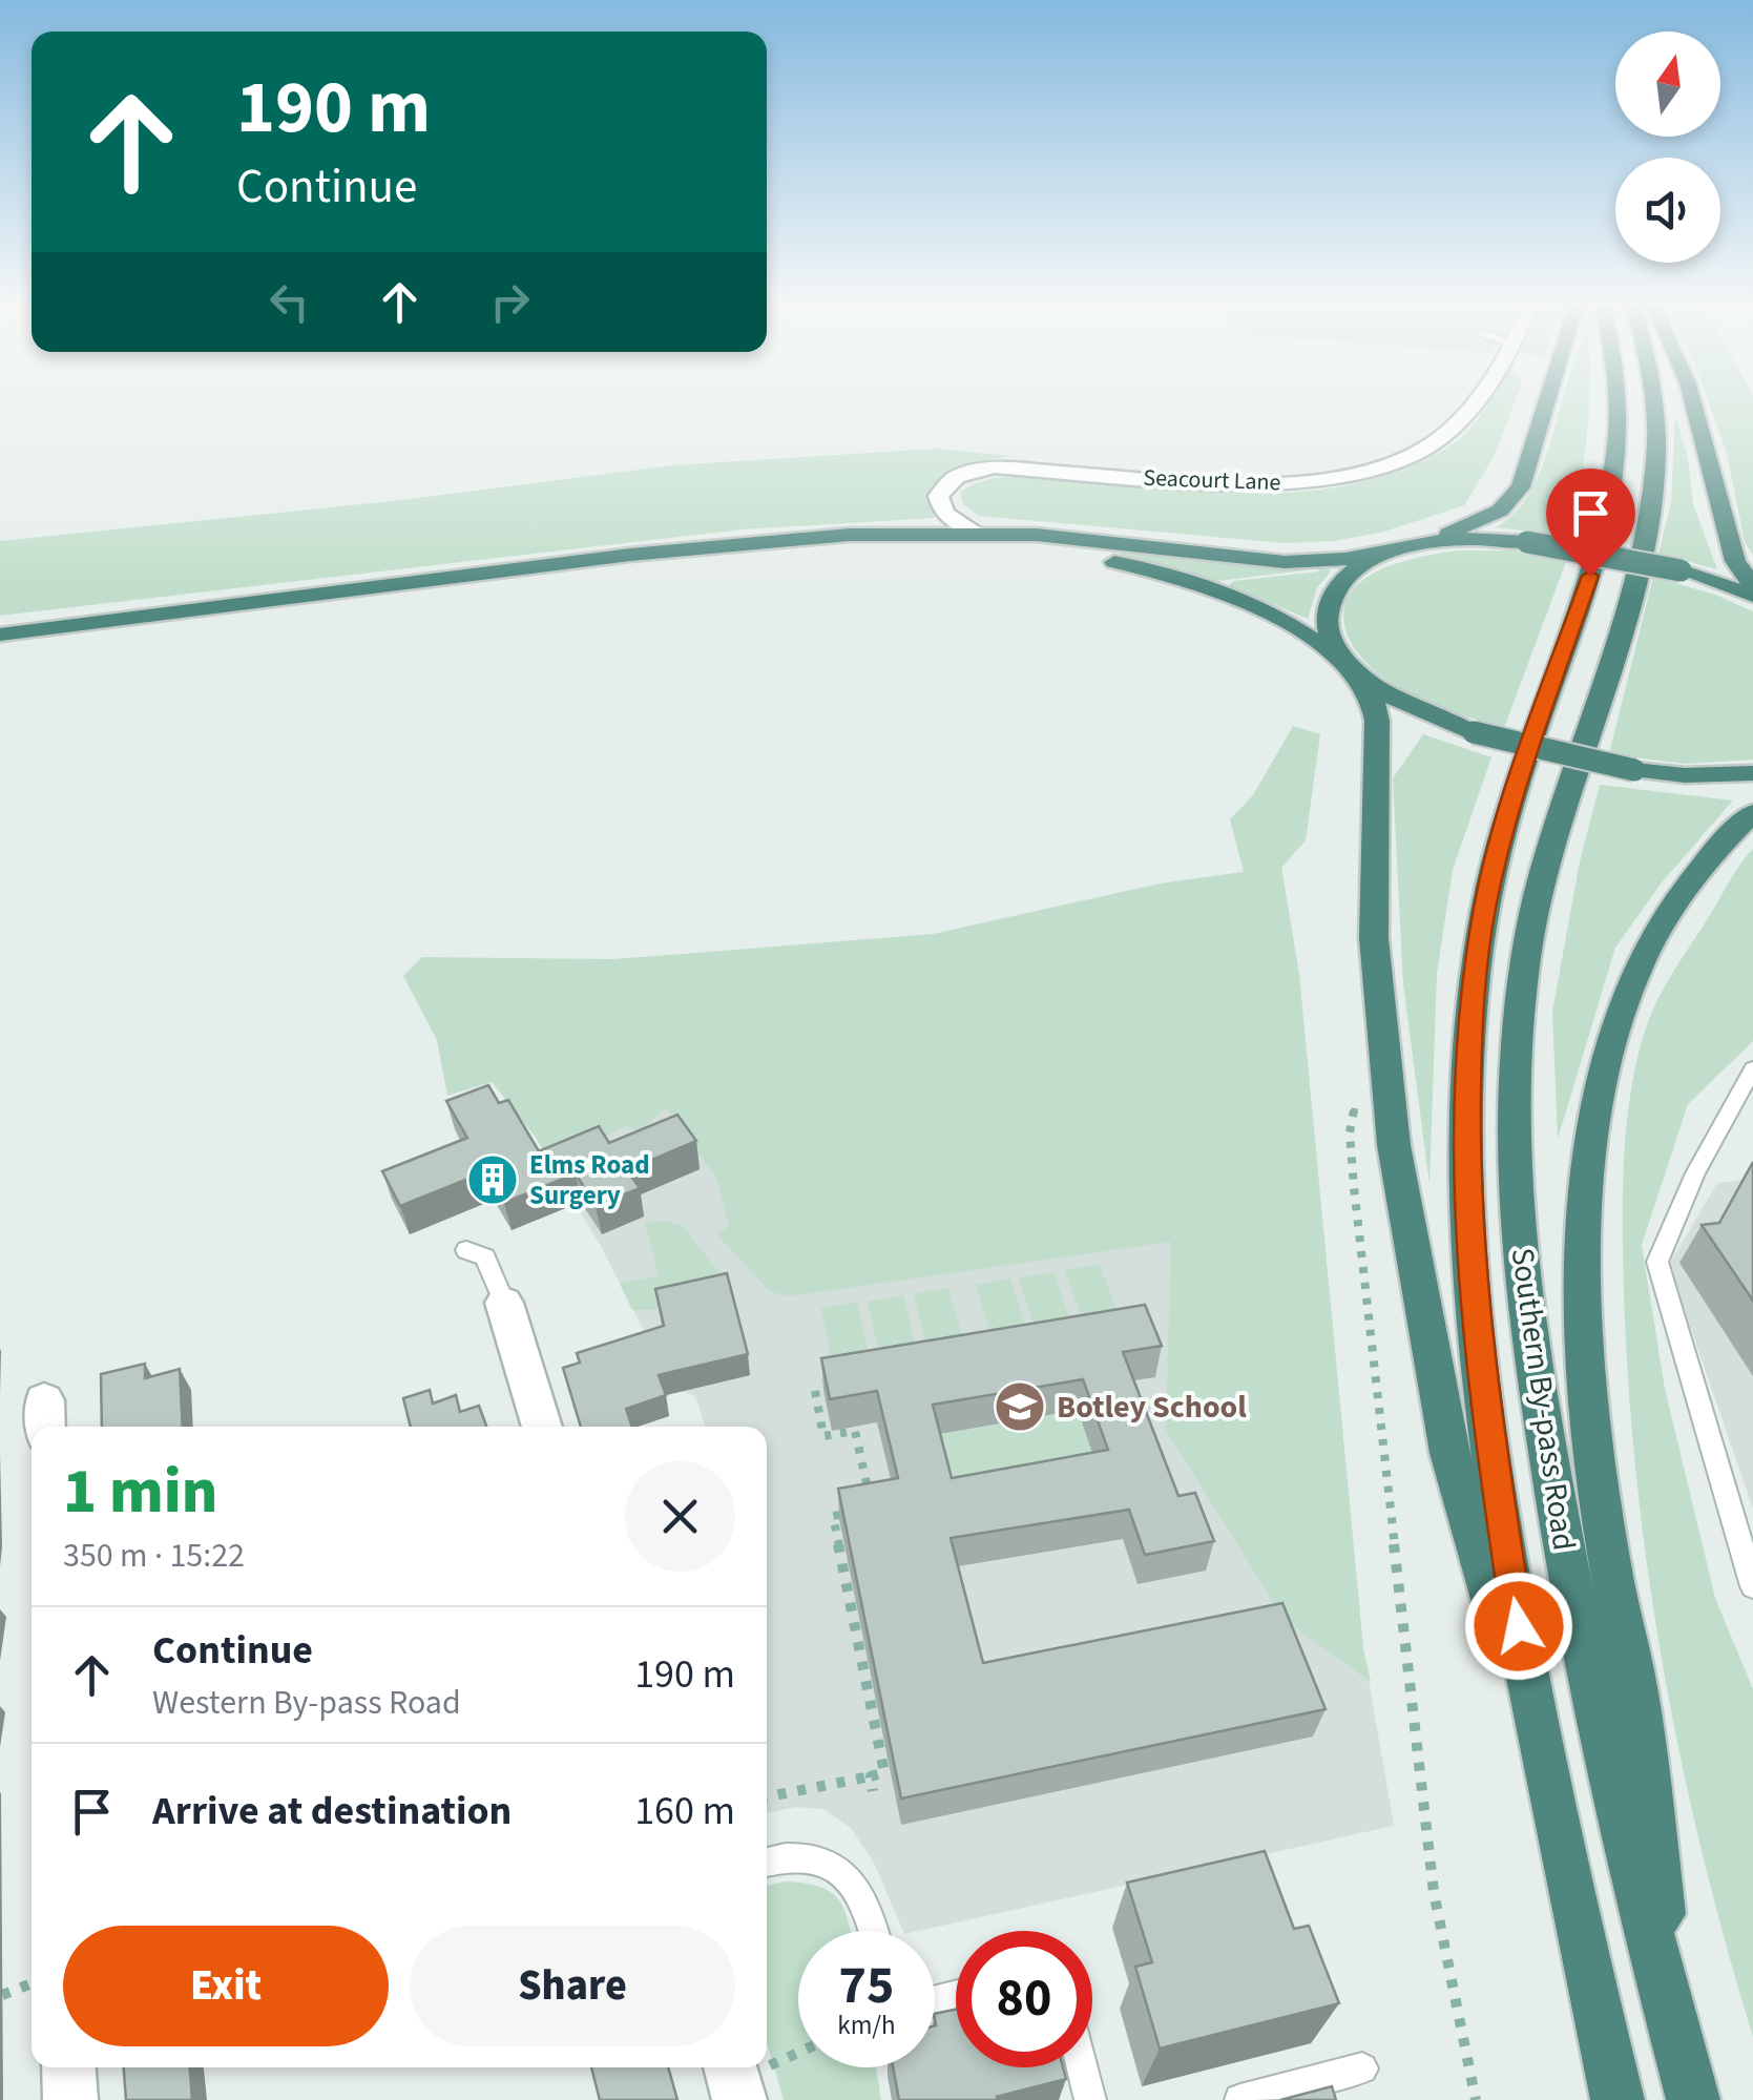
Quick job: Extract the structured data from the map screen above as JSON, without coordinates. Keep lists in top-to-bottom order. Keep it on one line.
{"streets":{"highway":["Southern By-pass Road"],"street":["Seacourt Lane"]},"places":{"building":["Elms Road Surgery"],"school or university":["Botley School"]},"north":"top","page":{"turn":["190 m","Continue"],"heading":["1 min","350 m · 15:22"],"list":[{"name":"Continue","note":"Western By-pass Road","value":"190 m"},{"name":"Arrive at destination","value":"160 m"}],"buttons":["Exit","Share"],"speed":"75 km/h","limit":"80"}}
